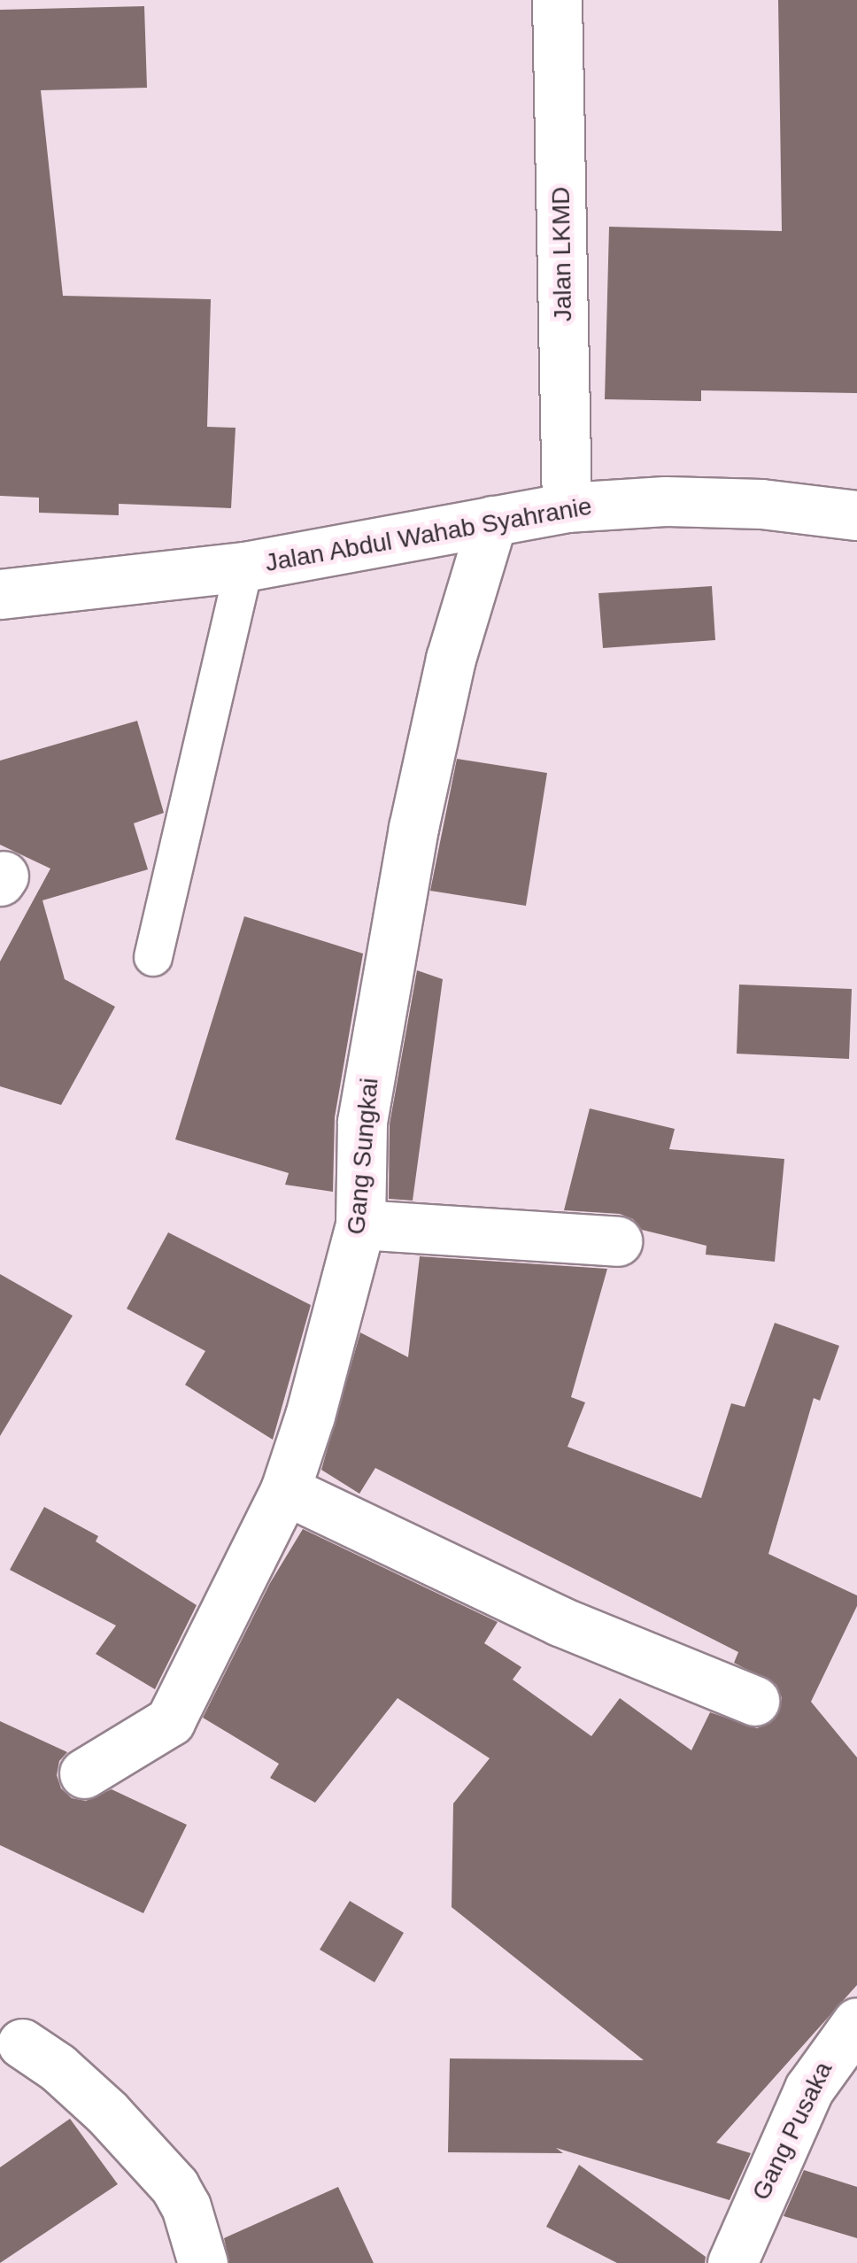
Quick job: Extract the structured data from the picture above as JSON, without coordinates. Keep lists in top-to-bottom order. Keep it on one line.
{"streets":{"street":["Jalan LKMD","Jalan Abdul Wahab Syahranie","Gang Sungkai","Gang Pusaka"]},"crossings":[["Jalan LKMD","Jalan Abdul Wahab Syahranie"],["Jalan Abdul Wahab Syahranie","Gang Sungkai"]]}
